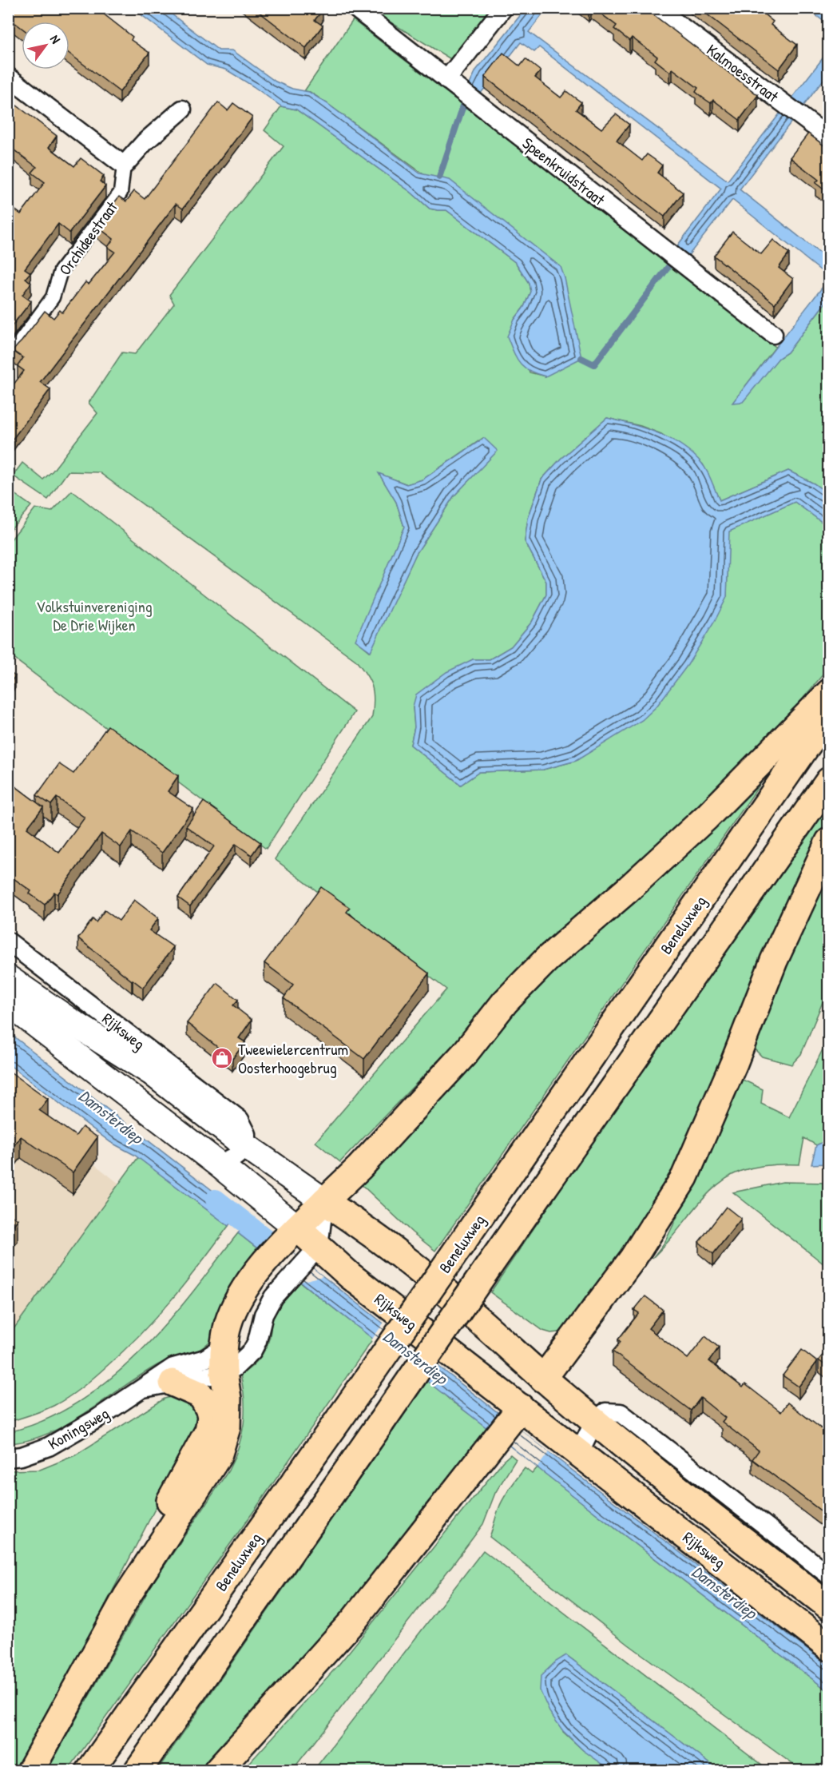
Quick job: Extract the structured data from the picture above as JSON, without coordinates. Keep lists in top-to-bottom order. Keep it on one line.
{"streets":{"main road":["Beneluxweg","Rijksweg"],"street":["Kalmoesstraat","Speenkruidstraat","Orchideestraat","Koningsweg"]},"water":["Damsterdiep"],"parks":["Volkstuinvereniging De Drie Wijken"],"places":{"shop":["Tweewielercentrum Oosterhoogebrug"]},"north":"top right"}
